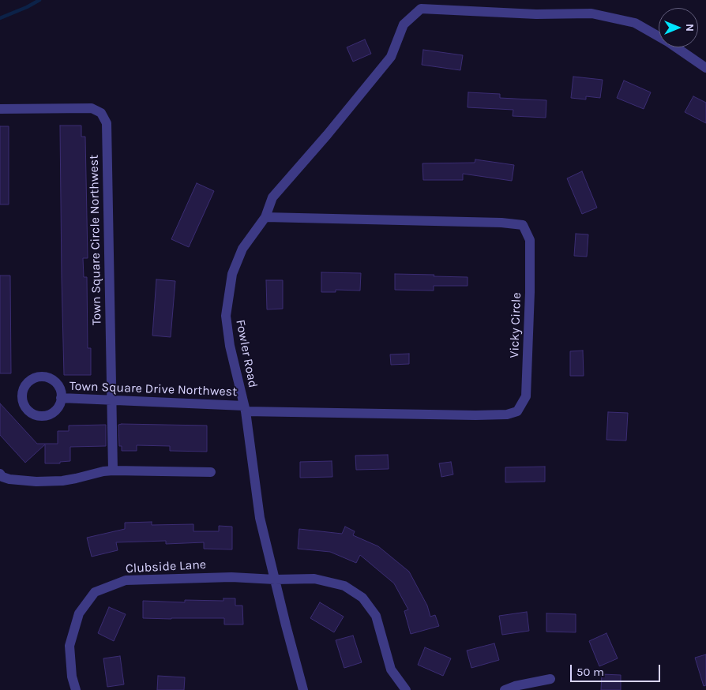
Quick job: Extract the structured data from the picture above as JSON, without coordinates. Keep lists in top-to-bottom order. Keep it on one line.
{"streets":{"street":["Town Square Circle Northwest","Vicky Circle","Fowler Road","Town Square Drive Northwest","Clubside Lane"]},"crossings":[["Town Square Circle Northwest","Town Square Drive Northwest"],["Vicky Circle","Fowler Road"],["Vicky Circle","Town Square Drive Northwest"],["Fowler Road","Town Square Drive Northwest"],["Fowler Road","Clubside Lane"]],"scale_bar":"50 m","north":"right"}
